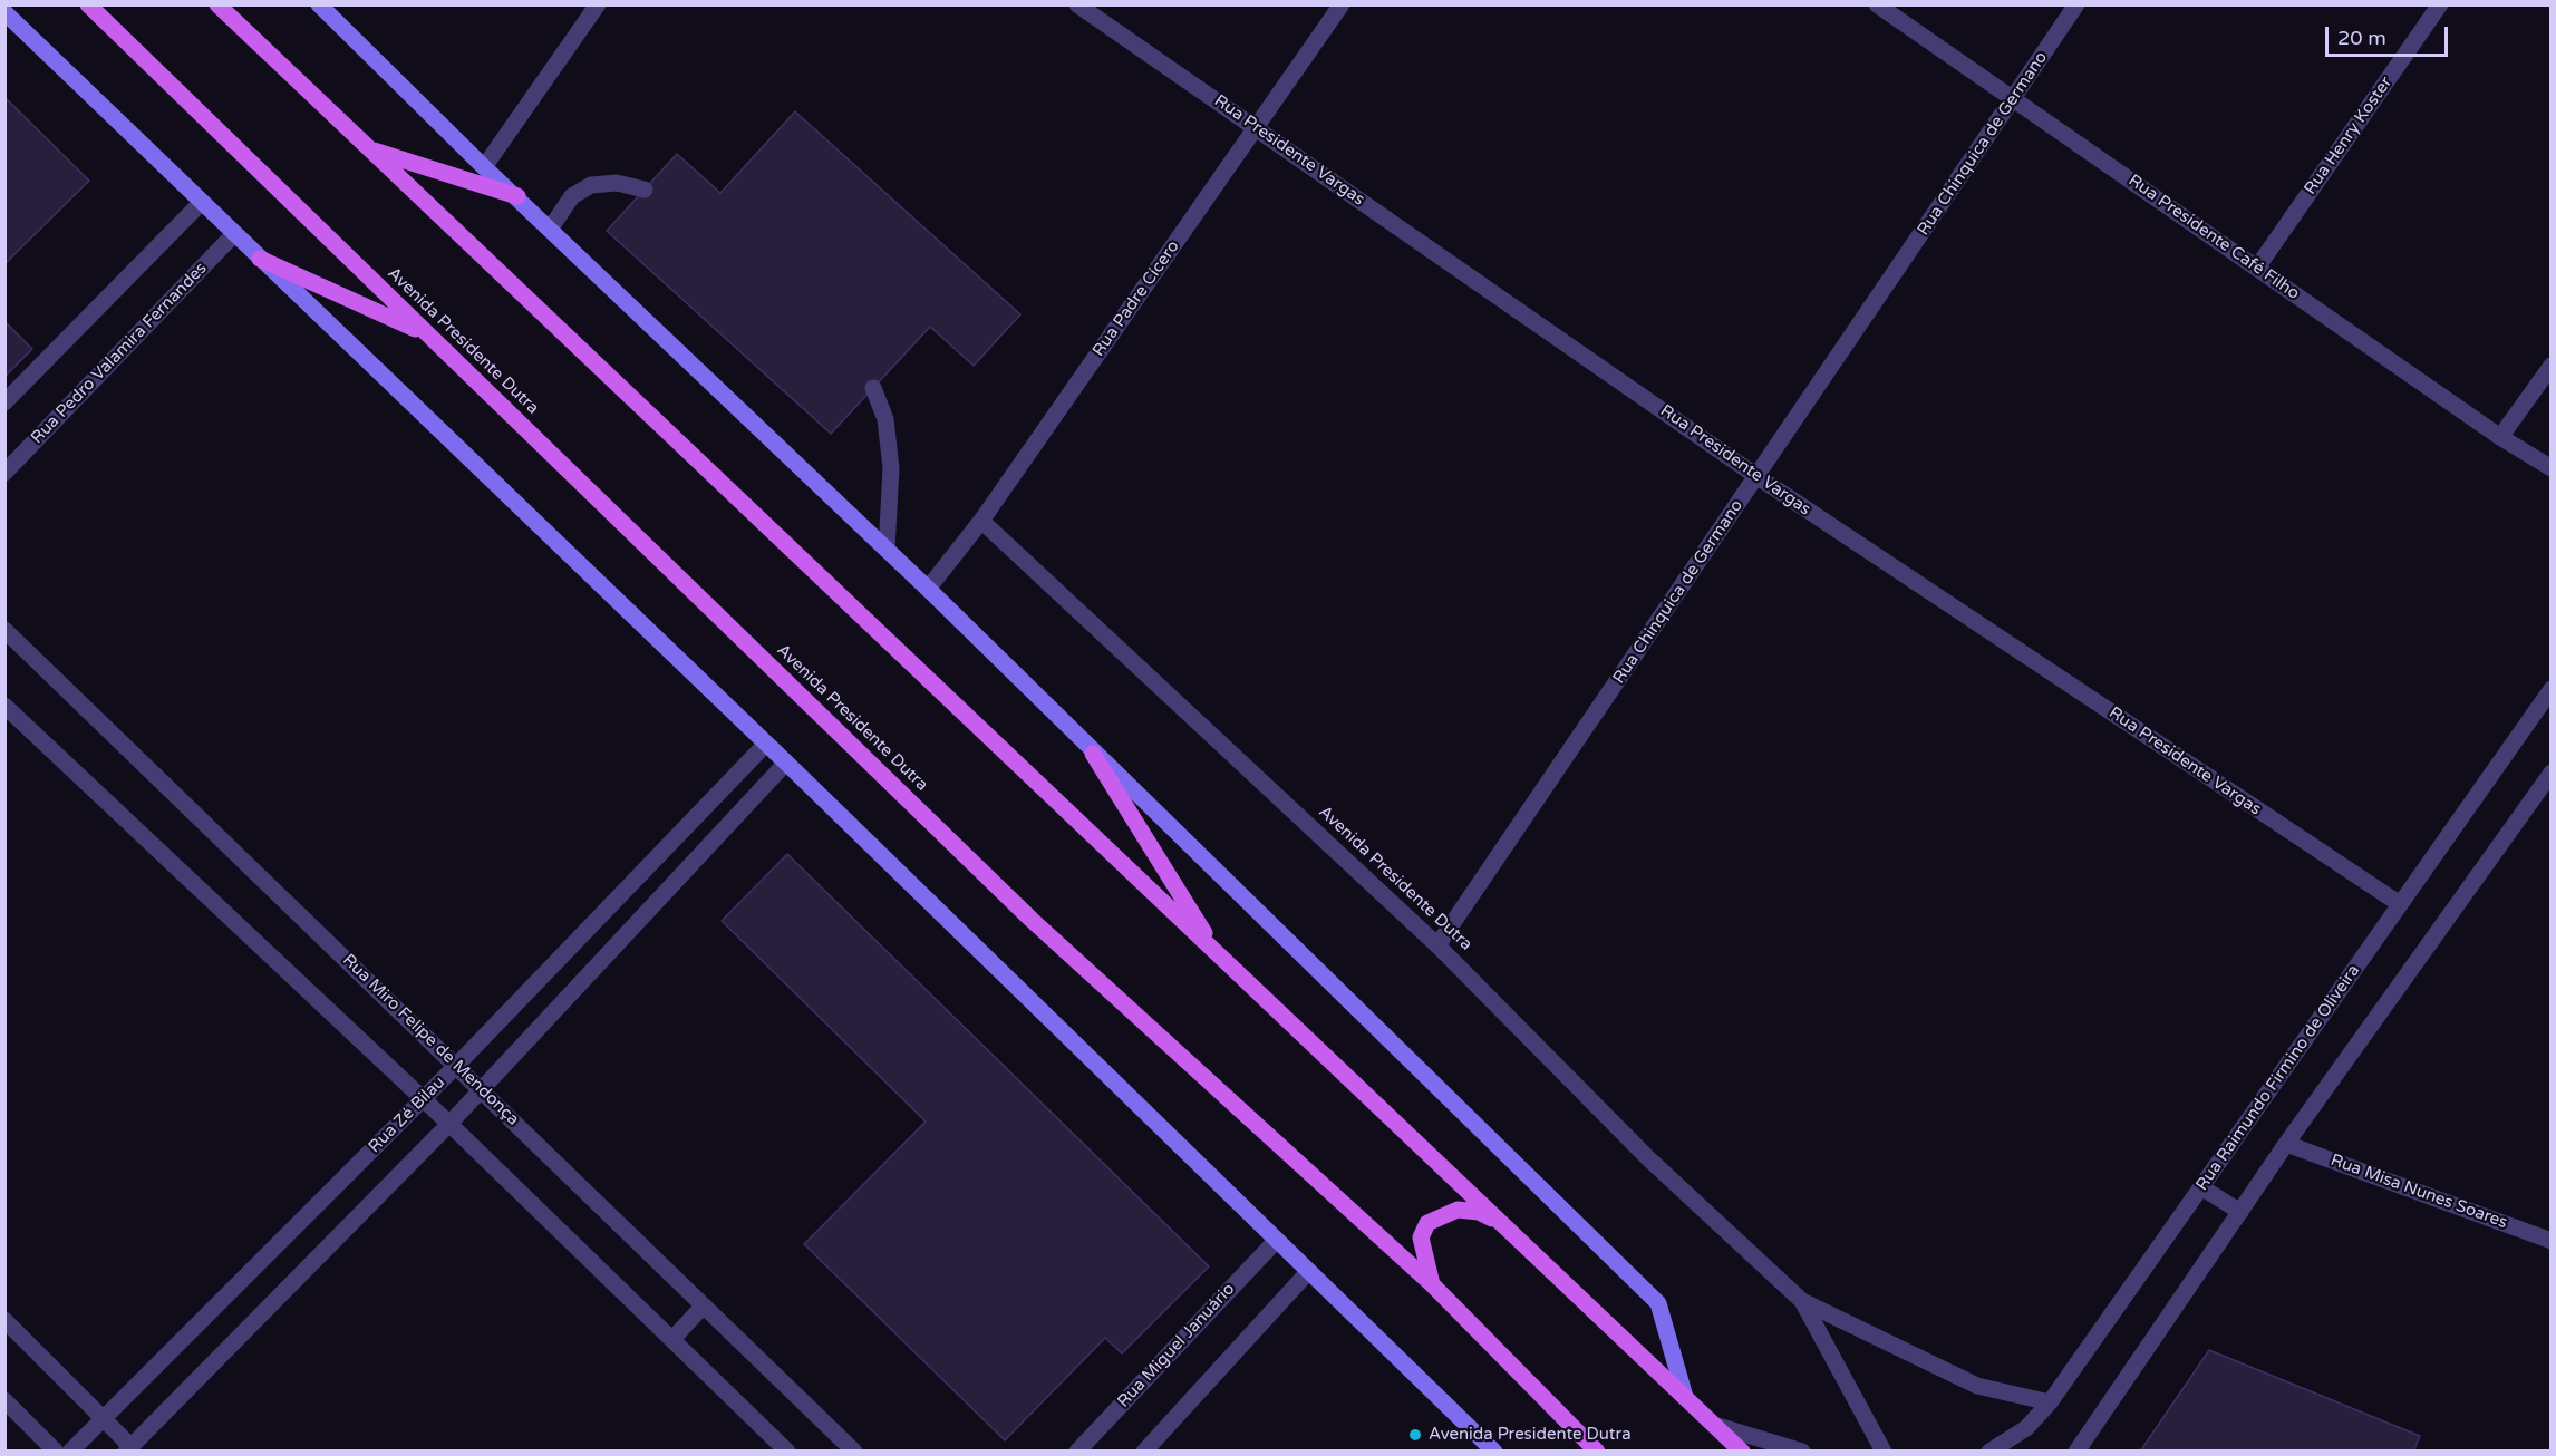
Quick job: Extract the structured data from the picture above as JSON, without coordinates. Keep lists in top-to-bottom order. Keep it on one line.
{"streets":{"main road":["Avenida Presidente Dutra"],"street":["Rua Henry Koster","Rua Chinquica de Germano","Rua Presidente Vargas","Rua Presidente Café Filho","Rua Padre Cícero","Rua Pedro Valamira Fernandes","Rua Miro Felipe de Mendonça","Rua Raimundo Firmino de Oliveira","Rua Zé Bilau","Rua Misa Nunes Soares","Rua Miguel Januário"]},"crossings":[["Rua Henry Koster","Rua Presidente Café Filho"],["Rua Chinquica de Germano","Rua Presidente Vargas"],["Rua Chinquica de Germano","Rua Presidente Café Filho"],["Rua Chinquica de Germano","Avenida Presidente Dutra"],["Rua Presidente Vargas","Rua Padre Cícero"],["Rua Presidente Vargas","Rua Raimundo Firmino de Oliveira"],["Rua Padre Cícero","Avenida Presidente Dutra"],["Avenida Presidente Dutra","Rua Raimundo Firmino de Oliveira"],["Rua Miro Felipe de Mendonça","Rua Zé Bilau"]],"places":["Avenida Presidente Dutra"],"scale_bar":"20 m"}
